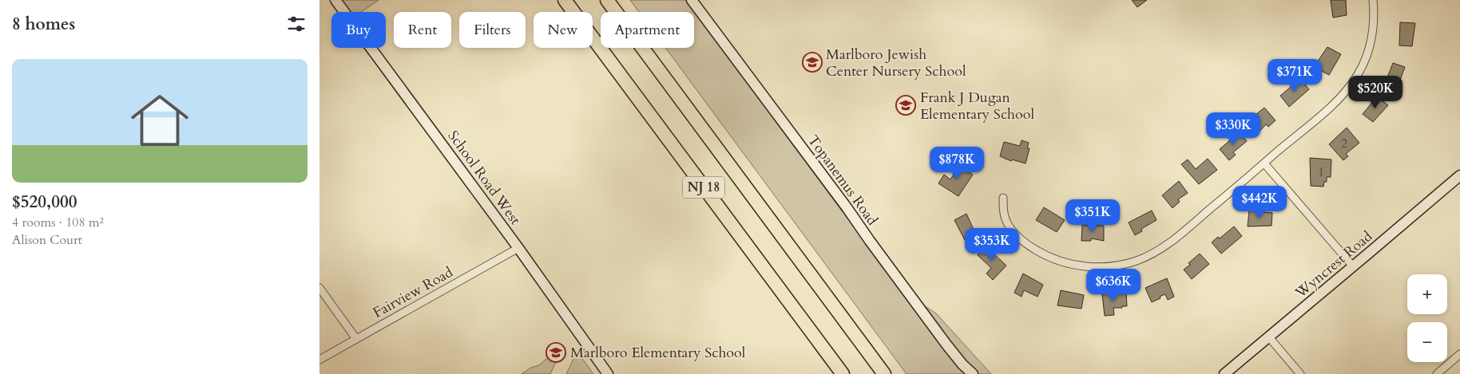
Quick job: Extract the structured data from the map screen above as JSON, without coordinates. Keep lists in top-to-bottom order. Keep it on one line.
{"streets":{"highway":["NJ 18"],"street":["School Road West","Topanemus Road","Wyncrest Road","Fairview Road"]},"crossings":[["School Road West","Fairview Road"]],"places":{"school or university":["Marlboro Jewish Center Nursery School","Frank J Dugan Elementary School","Marlboro Elementary School"]},"house_numbers":["2","1"],"page":{"heading":"8 homes","chip":["Buy","Rent","Filters","New","Apartment"],"list":[{"name":"$520,000","note":"4 rooms · 108 m² · Alison Court"}],"price":["$371K","$520K","$330K","$878K","$442K","$351K","$353K","$636K"],"map_buttons":["+","−"]}}
